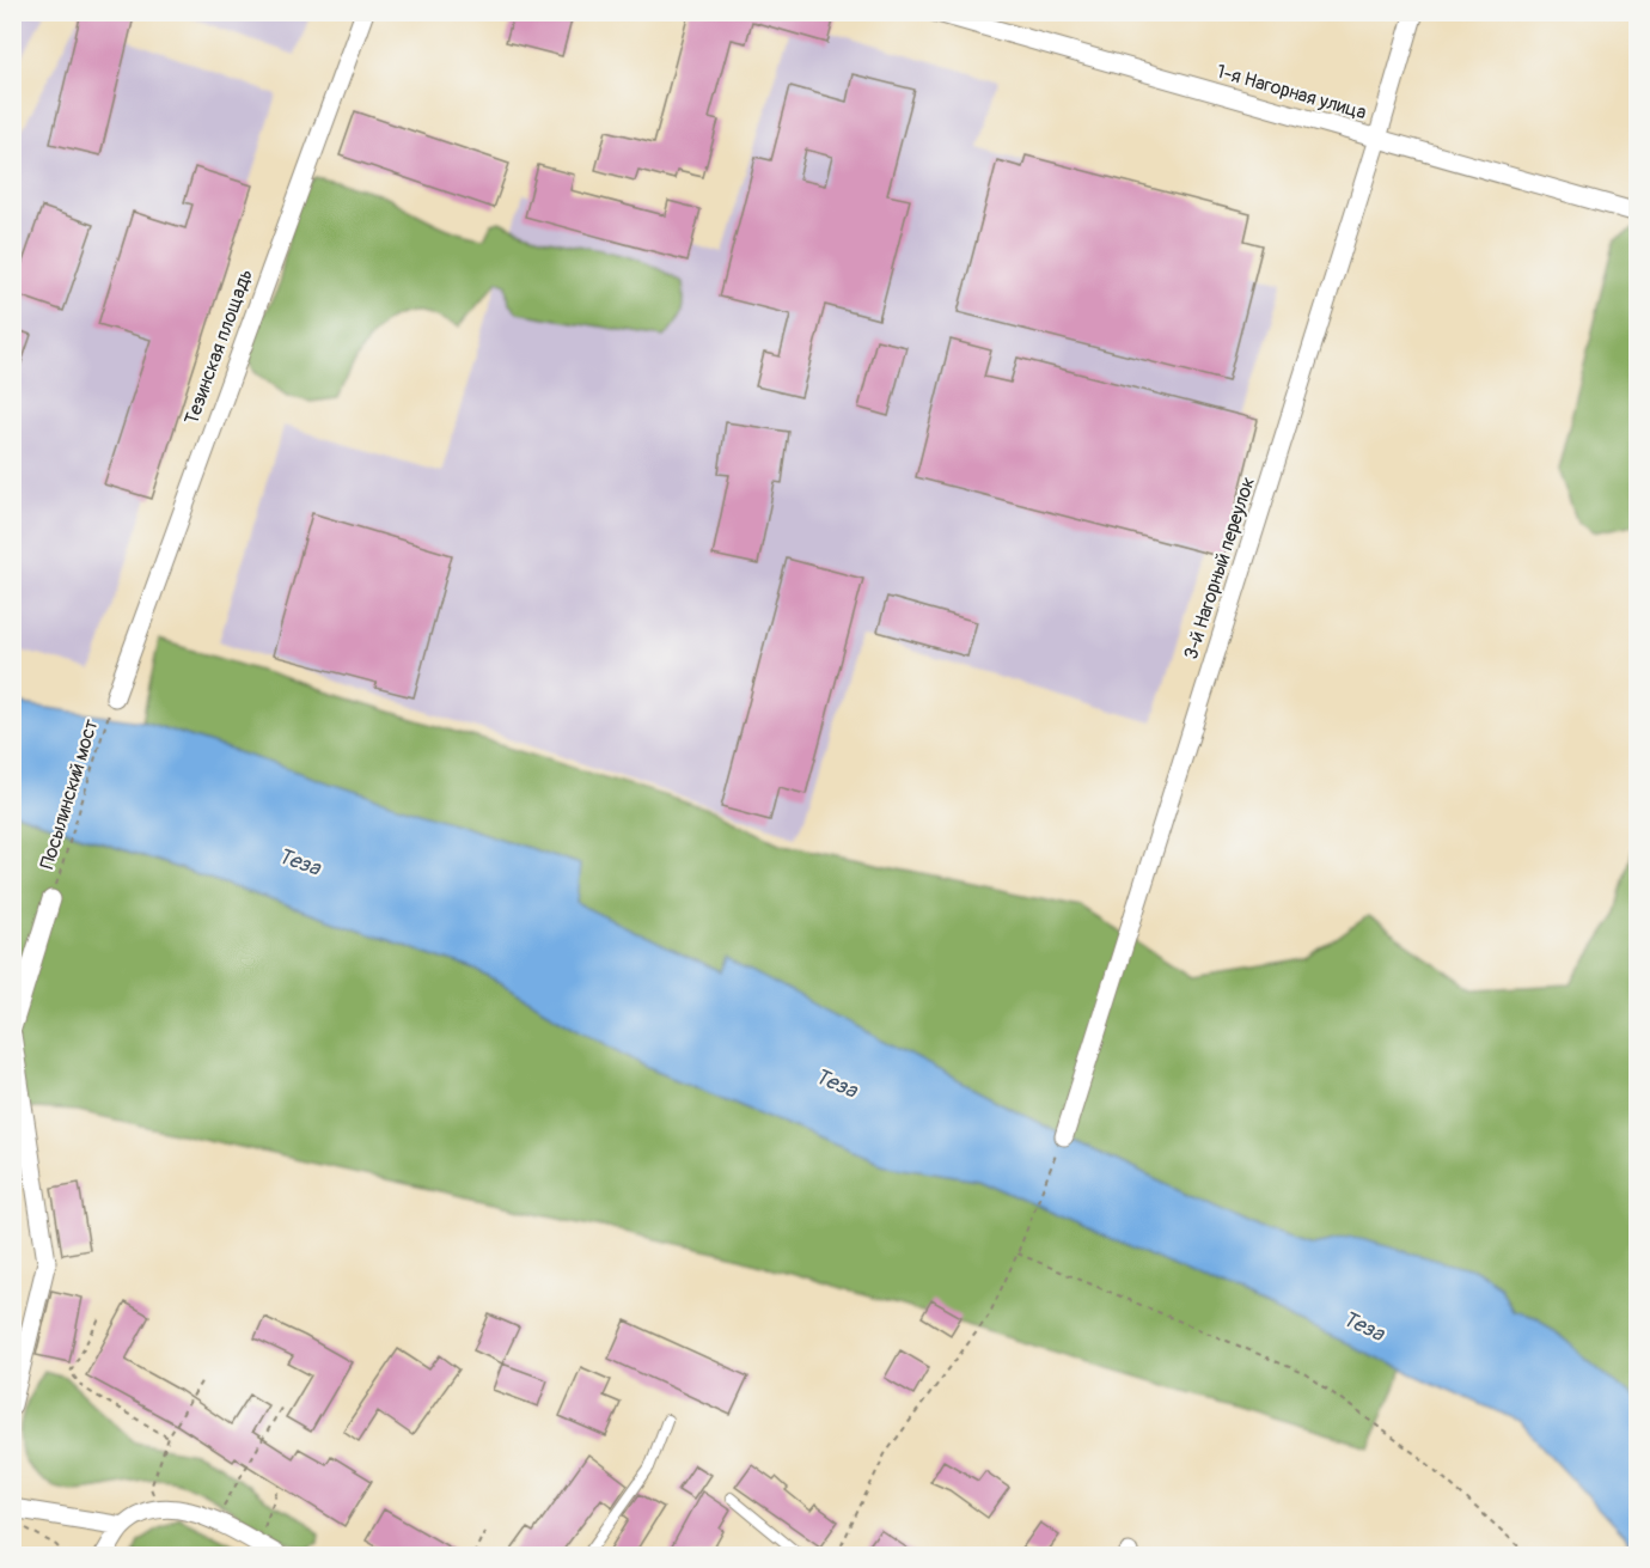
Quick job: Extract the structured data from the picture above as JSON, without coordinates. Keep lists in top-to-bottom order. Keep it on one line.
{"streets":{"street":["1-я Нагорная улица","Тезинская площадь","3-й Нагорный переулок"],"path":["Посылинский мост"]},"crossings":[["1-я Нагорная улица","3-й Нагорный переулок"],["Тезинская площадь","Посылинский мост"]],"water":["Теза"]}
